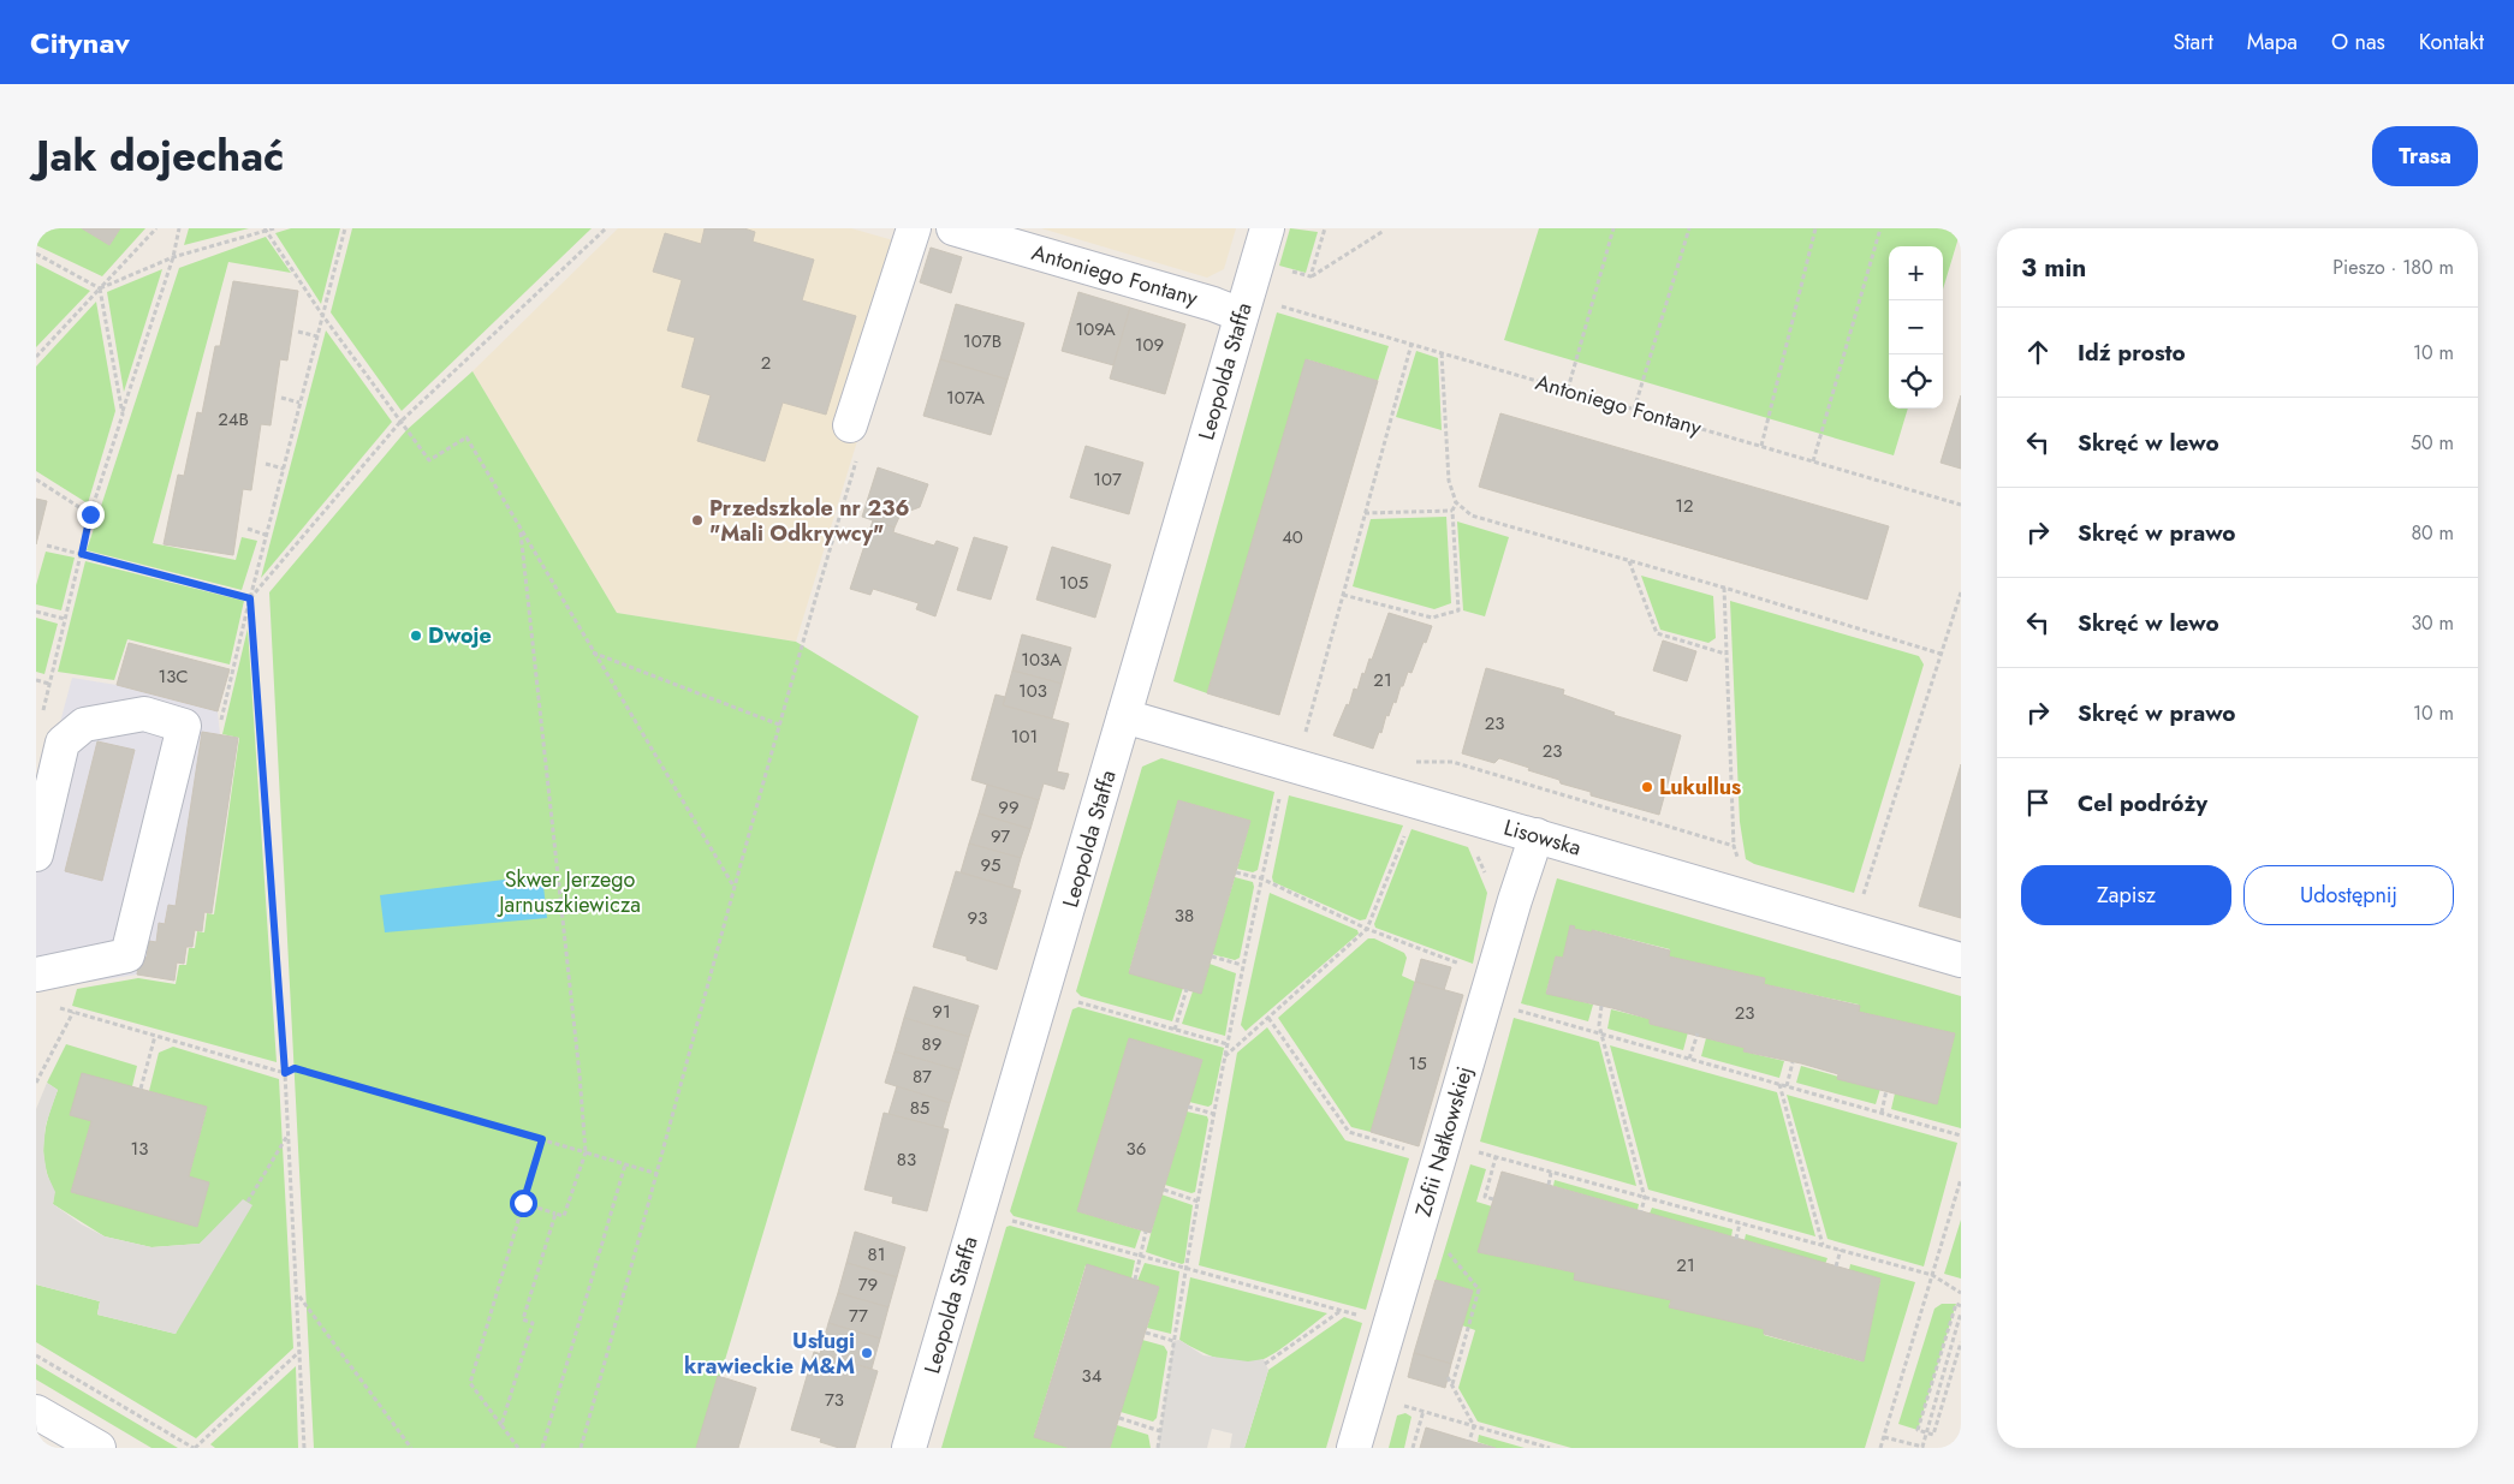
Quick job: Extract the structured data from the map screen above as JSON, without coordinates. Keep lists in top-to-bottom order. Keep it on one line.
{"streets":{"street":["Antoniego Fontany","Leopolda Staffa","Lisowska","Zofii Nałkowskiej"]},"crossings":[["Antoniego Fontany","Leopolda Staffa"],["Leopolda Staffa","Lisowska"],["Lisowska","Zofii Nałkowskiej"]],"parks":["Skwer Jerzego Jarnuszkiewicza"],"places":["Przedszkole nr 236 \"Mali Odkrywcy\"","Dwoje","Lukullus","Usługi krawieckie M&M"],"house_numbers":["109A","107B","109","2","107A","24B","107","12","40","105","103A","13C","21","103","23","101","23","99","97","95","38","93","91","23","89","15","87","85","13","36","83","81","21","79","77","34","73"],"page":{"header":"Citynav","nav":["Start","Mapa","O nas","Kontakt"],"title":"Jak dojechać","buttons":["Trasa",["Zapisz","Udostępnij"]],"heading":["3 min","Pieszo · 180 m"],"map_buttons":["+","−"],"list":[["Idź prosto","10 m"],["Skręć w lewo","50 m"],["Skręć w prawo","80 m"],["Skręć w lewo","30 m"],["Skręć w prawo","10 m"],"Cel podróży"]}}
